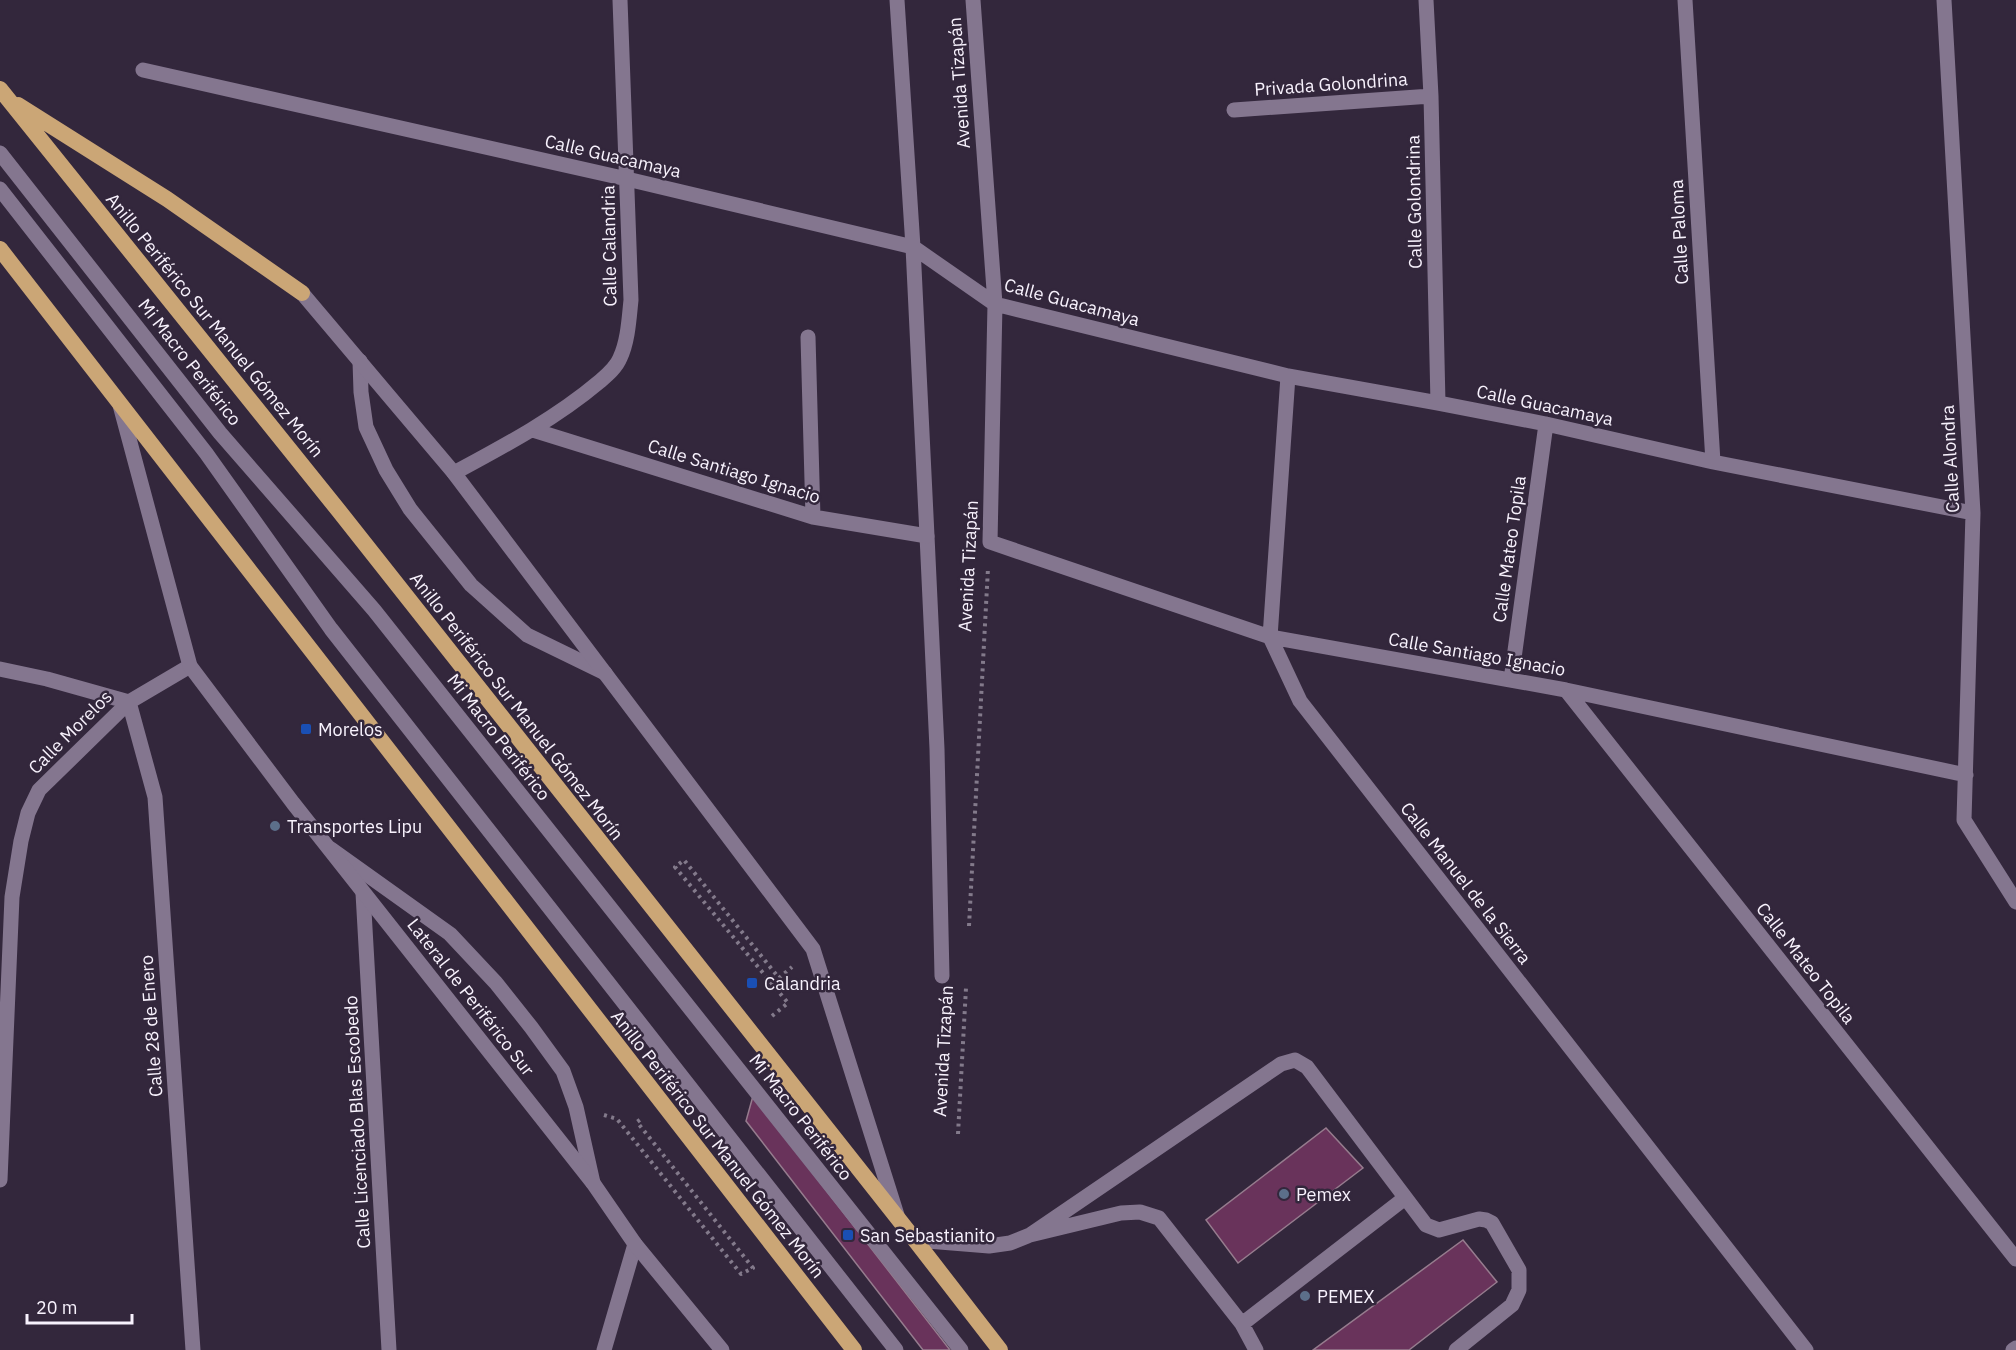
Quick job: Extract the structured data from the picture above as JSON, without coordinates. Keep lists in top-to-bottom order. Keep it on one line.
{"streets":{"highway":["Anillo Periférico Sur Manuel Gómez Morín"],"street":["Avenida Tizapán","Privada Golondrina","Calle Guacamaya","Calle Golondrina","Calle Paloma","Calle Calandria","Mi Macro Periférico","Calle Alondra","Calle Santiago Ignacio","Calle Mateo Topila","Calle Morelos","Calle Manuel de la Sierra","Lateral de Periférico Sur","Calle 28 de Enero","Calle Licenciado Blas Escobedo"]},"crossings":[["Avenida Tizapán","Calle Guacamaya"],["Avenida Tizapán","Calle Santiago Ignacio"],["Privada Golondrina","Calle Golondrina"],["Calle Guacamaya","Calle Golondrina"],["Calle Guacamaya","Calle Paloma"],["Calle Guacamaya","Calle Calandria"],["Calle Guacamaya","Calle Alondra"],["Calle Guacamaya","Calle Mateo Topila"],["Calle Guacamaya","Calle Manuel de la Sierra"],["Calle Calandria","Calle Santiago Ignacio"],["Calle Alondra","Calle Santiago Ignacio"],["Calle Santiago Ignacio","Calle Mateo Topila"],["Calle Santiago Ignacio","Calle Manuel de la Sierra"],["Calle Morelos","Lateral de Periférico Sur"],["Calle Morelos","Calle 28 de Enero"],["Lateral de Periférico Sur","Calle Licenciado Blas Escobedo"]],"places":{"transit":["Morelos","Calandria","San Sebastianito"],"other":["Transportes Lipu","Pemex","PEMEX"]},"scale_bar":"20 m"}
